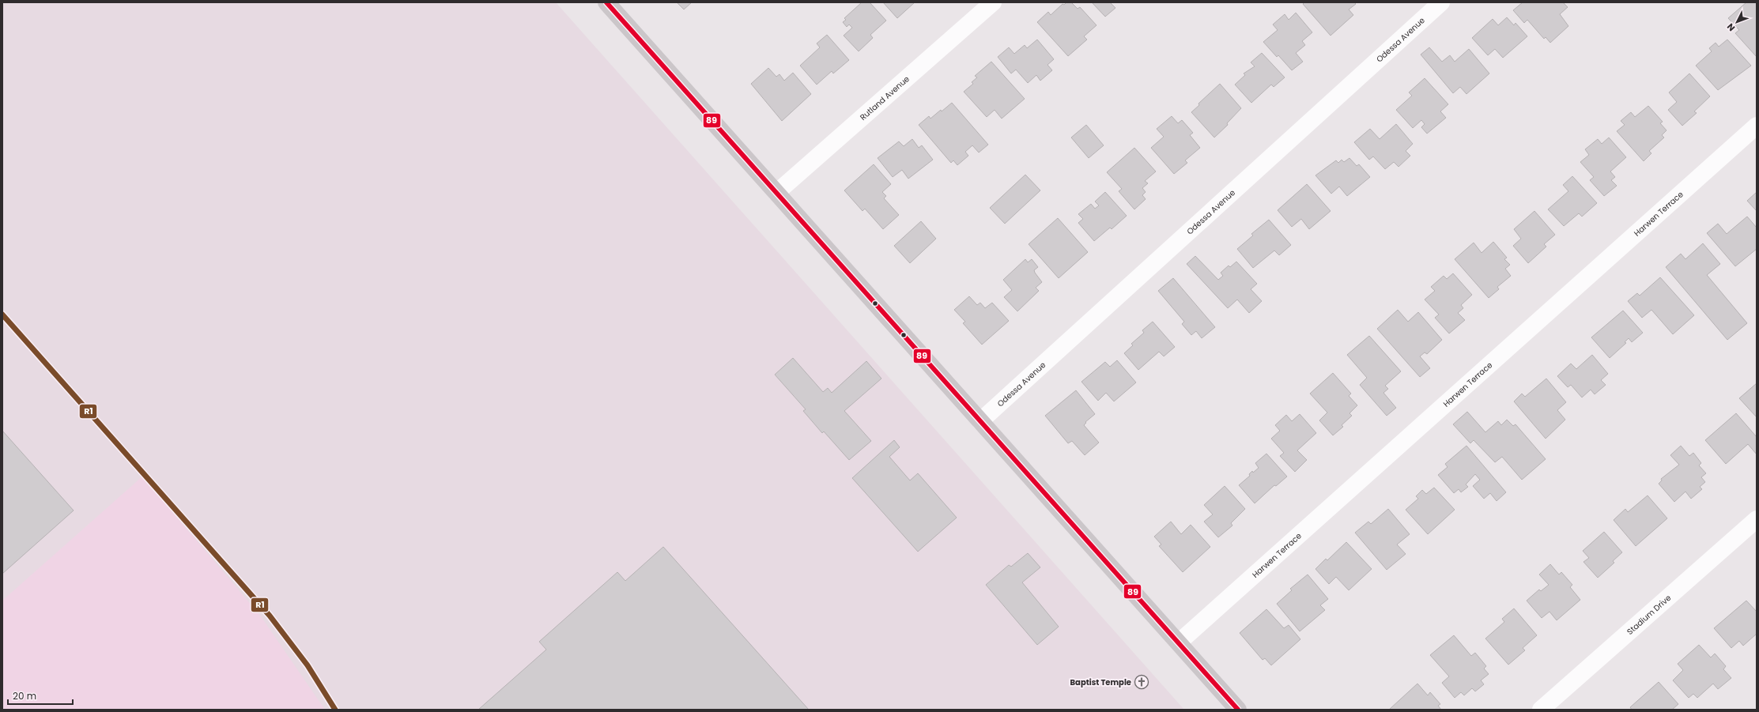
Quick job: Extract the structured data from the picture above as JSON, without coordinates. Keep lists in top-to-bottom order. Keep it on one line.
{"streets":{"street":["Odessa Avenue","Rutland Avenue","Harwen Terrace","Stadium Drive"]},"places":{"church":["Baptist Temple"]},"lines":["transit line 89","transit line R1"],"scale_bar":"20 m","north":"bottom left"}
